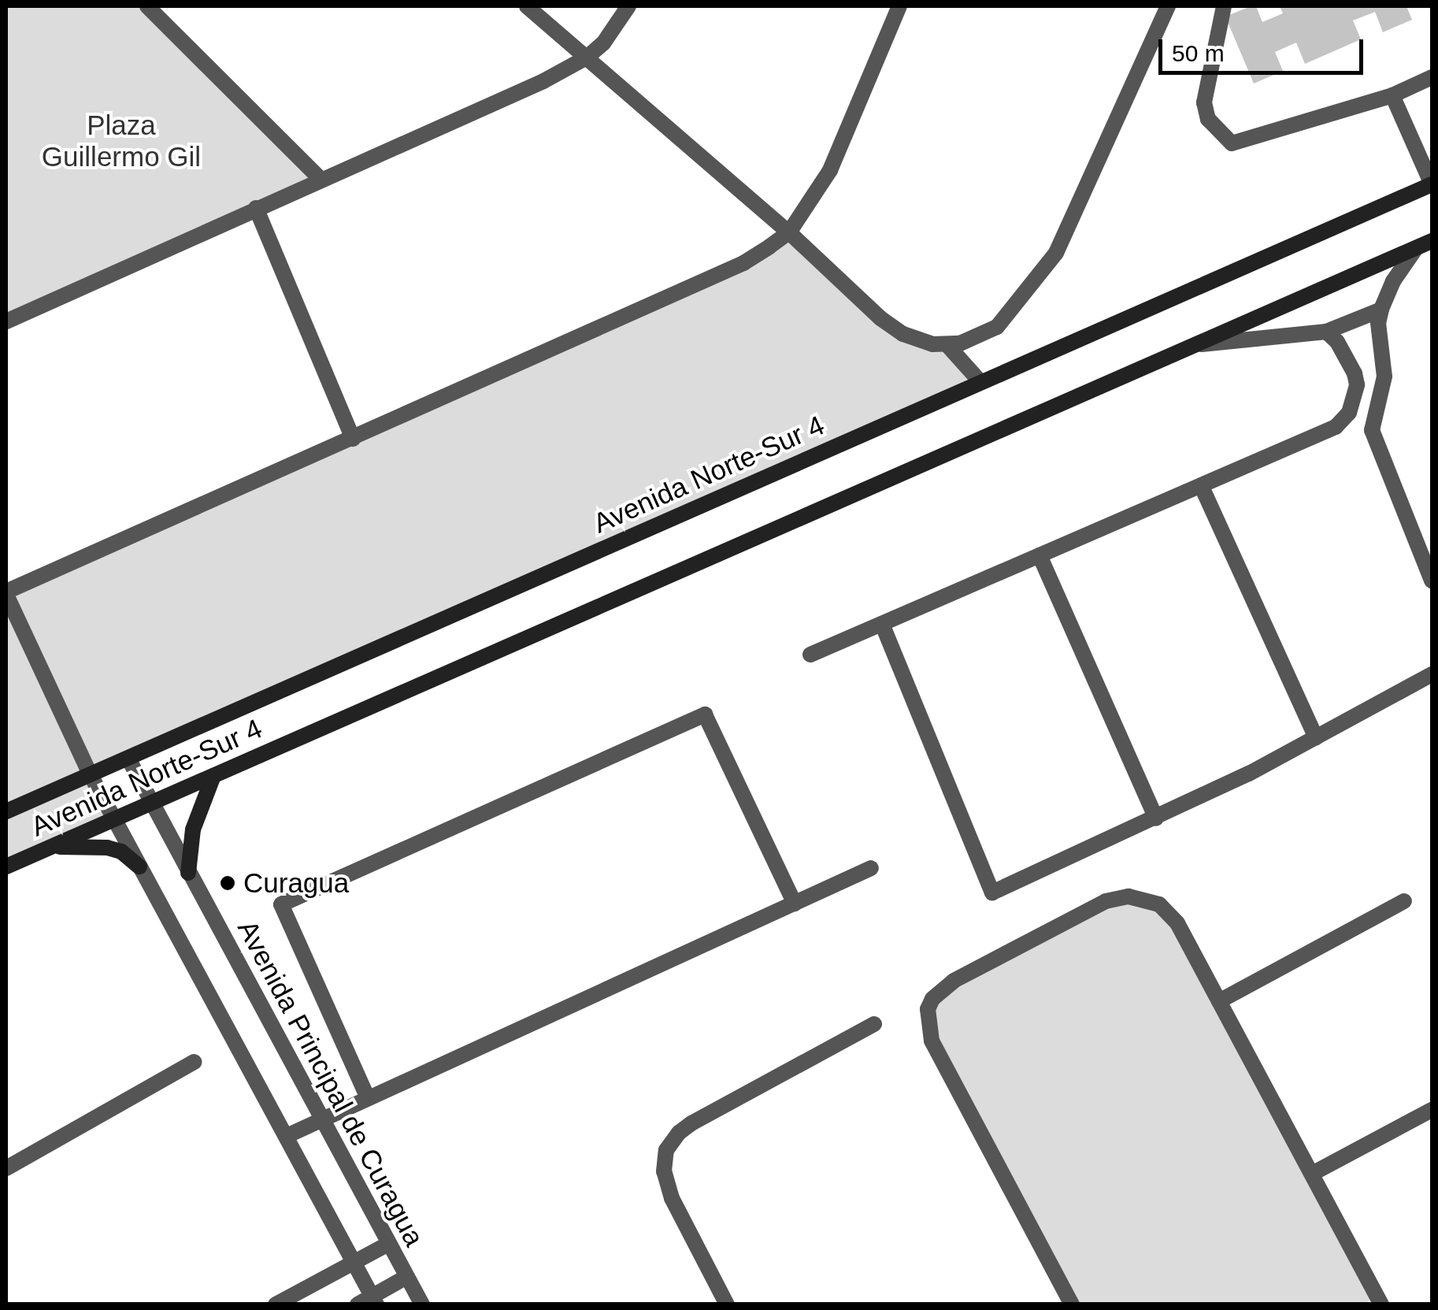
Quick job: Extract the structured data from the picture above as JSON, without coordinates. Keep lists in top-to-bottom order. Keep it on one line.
{"streets":{"main road":["Avenida Norte-Sur 4"],"street":["Avenida Principal de Curagua"]},"crossings":[["Avenida Norte-Sur 4","Avenida Principal de Curagua"]],"parks":["Plaza Guillermo Gil"],"places":["Curagua"],"scale_bar":"50 m"}
